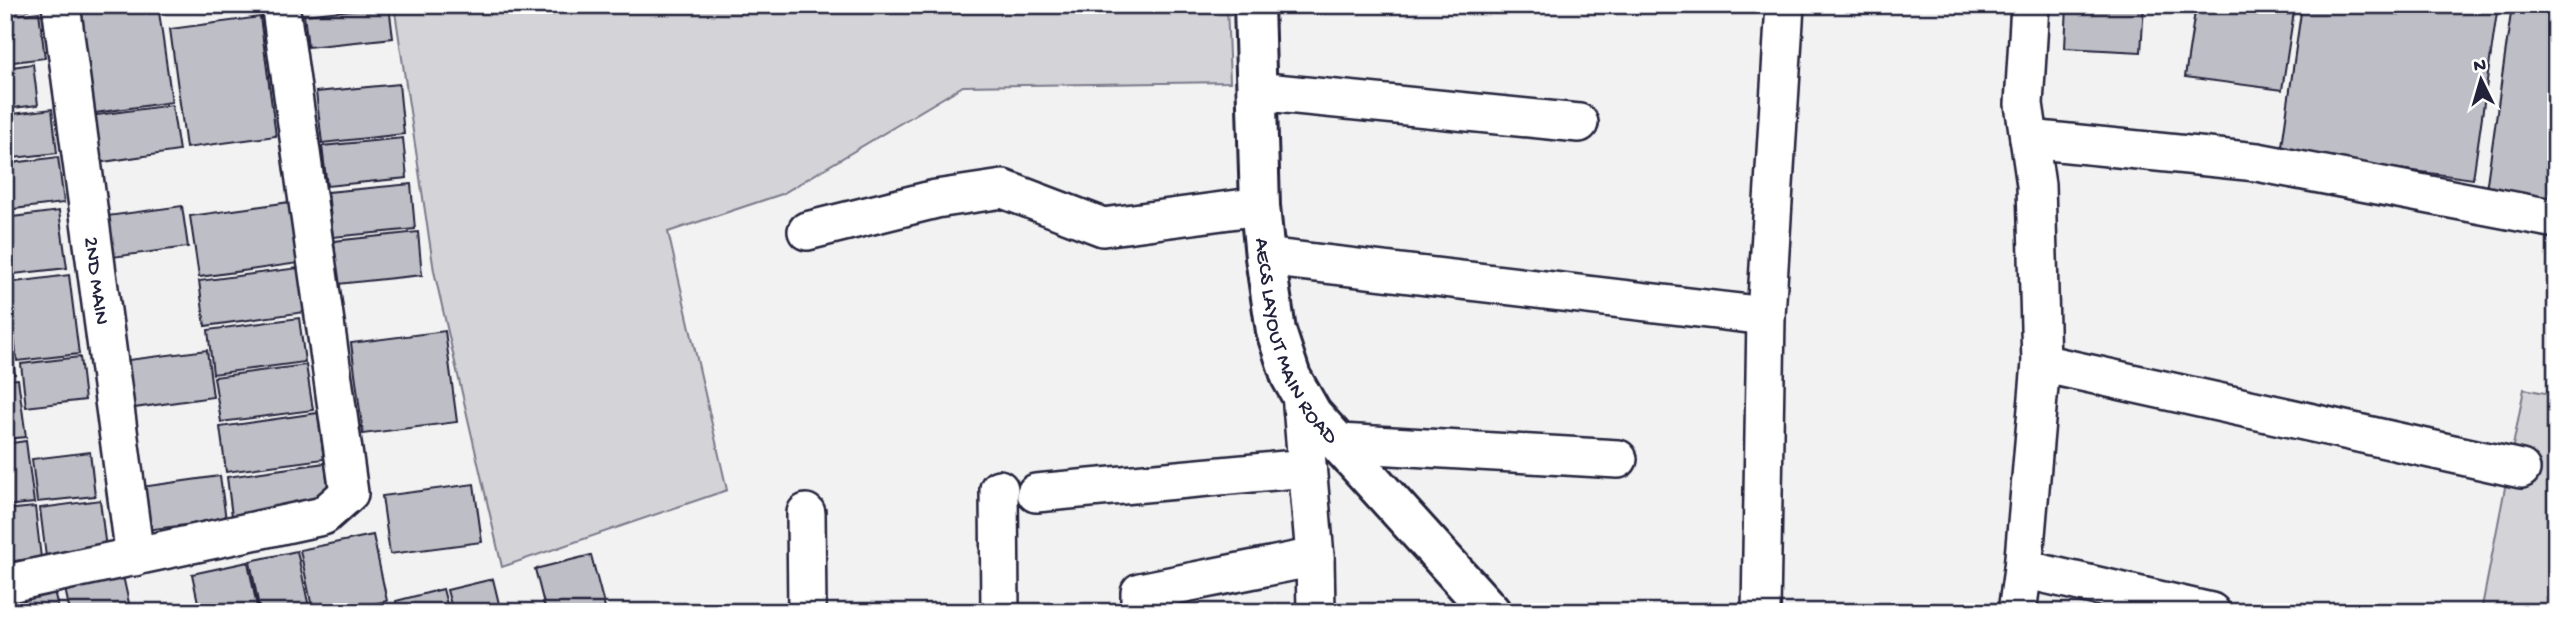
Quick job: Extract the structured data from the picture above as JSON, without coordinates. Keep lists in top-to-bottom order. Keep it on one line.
{"streets":{"street":["2ND MAIN","AECS LAYOUT MAIN ROAD"]},"north":"top"}
